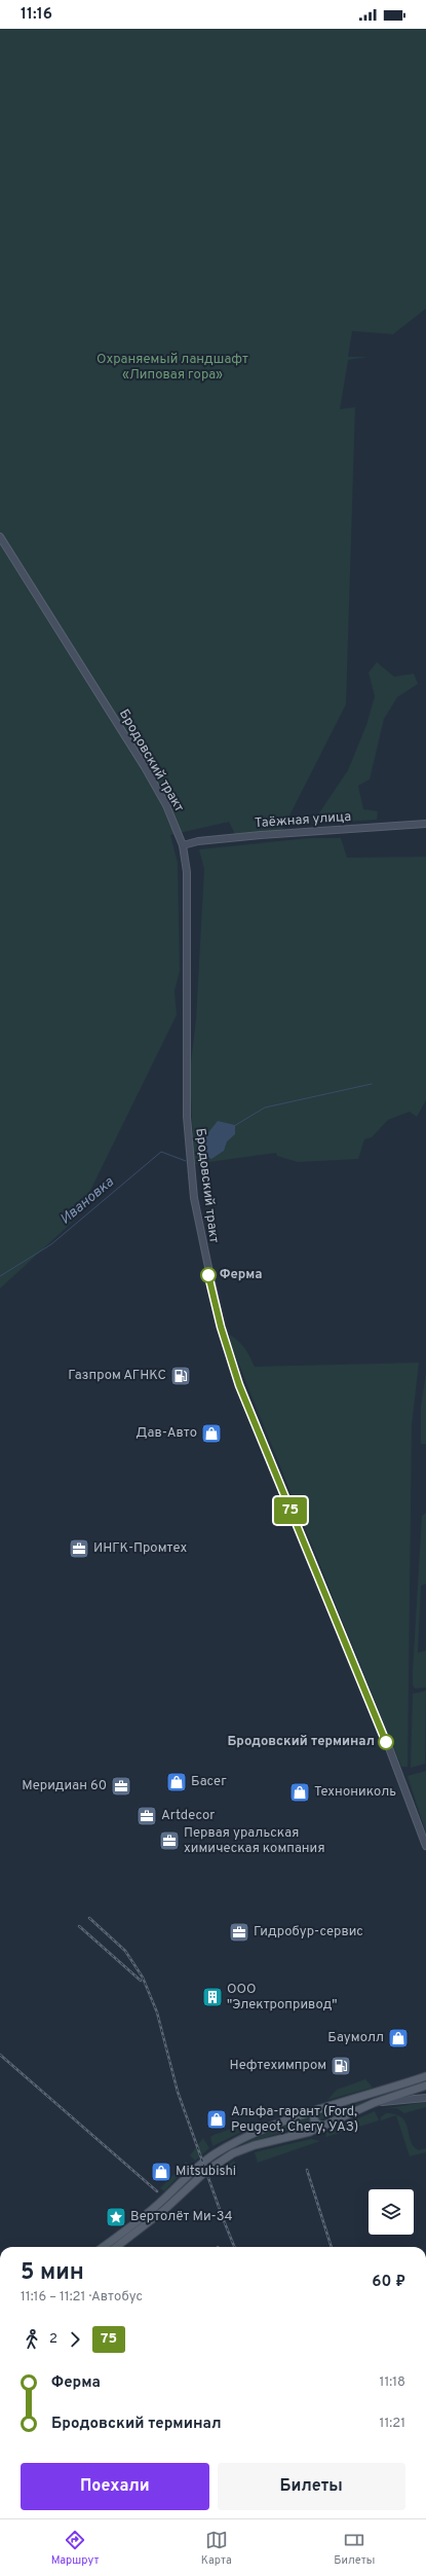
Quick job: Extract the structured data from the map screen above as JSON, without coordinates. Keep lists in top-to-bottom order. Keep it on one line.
{"streets":{"street":["Бродовский тракт","Таёжная улица"]},"crossings":[["Бродовский тракт","Таёжная улица"]],"water":["Ивановка"],"parks":["Охраняемый ландшафт «Липовая гора»"],"places":{"other":["Ферма","Бродовский терминал"],"fuel station":["Газпром АГНКС","Нефтехимпром"],"shop":["Дав-Авто","Басег","Технониколь","Баумолл","Альфа-гарант (Ford, Peugeot, Chery, УАЗ)","Mitsubishi"],"office":["ИНГК-Промтех","Меридиан 60","Artdecor","Первая уральская химическая компания","Гидробур-сервис"],"building":["ООО \"Электропривод\""],"place":["Вертолёт Ми-34"]},"lines":["bus line 75"],"page":{"status":"11:16","on_map":"75","heading":["5 мин","11:16 – 11:21 · Автобус","60 ₽"],"legs":["2","75"],"list":[{"name":"Ферма","value":"11:18"},{"name":"Бродовский терминал","value":"11:21"}],"buttons":["Поехали","Билеты"],"tabs":["Маршрут","Карта","Билеты"]}}
